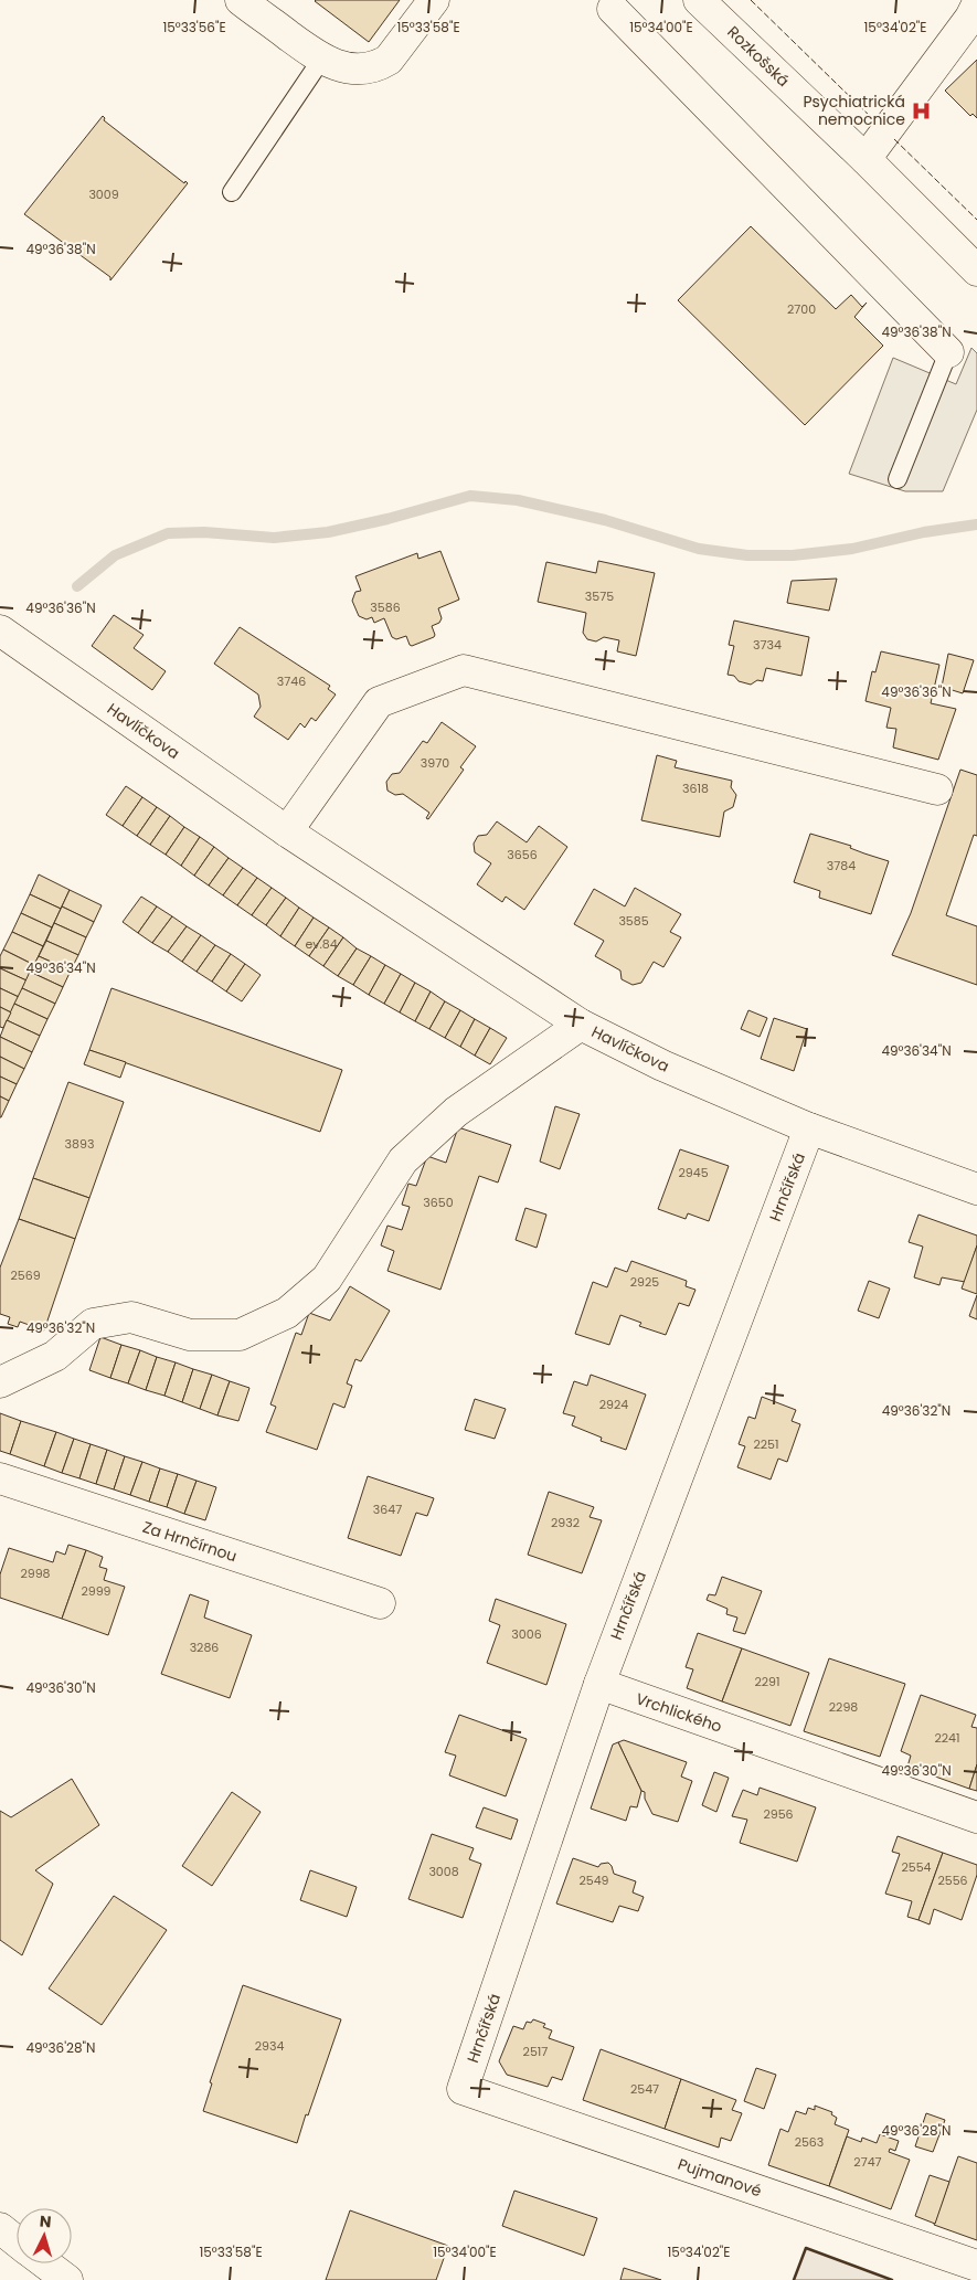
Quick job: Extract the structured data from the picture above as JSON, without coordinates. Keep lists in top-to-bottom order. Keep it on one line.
{"streets":{"street":["Rozkošská","Havlíčkova","Hrnčířská","Za Hrnčírnou","Vrchlického","Pujmanové"]},"crossings":[["Havlíčkova","Hrnčířská"],["Hrnčířská","Vrchlického"],["Hrnčířská","Pujmanové"]],"places":{"hospital":["Psychiatrická nemocnice"]},"house_numbers":["3009","2700","3575","3586","3734","3746","3970","3618","3656","3784","3585","ev.84","3893","2945","3650","2569","2925","2924","2251","3647","2932","2998","2999","3006","3286","2291","2298","2241","2956","2554","3008","2549","2556","2934","2517","2547","2563","2747"],"north":"top","coordinates":["15°33'56\"E","15°33'58\"E","15°34'00\"E","15°34'02\"E","49°36'38\"N","49°36'36\"N","49°36'34\"N","49°36'32\"N","49°36'30\"N","49°36'28\"N"]}
